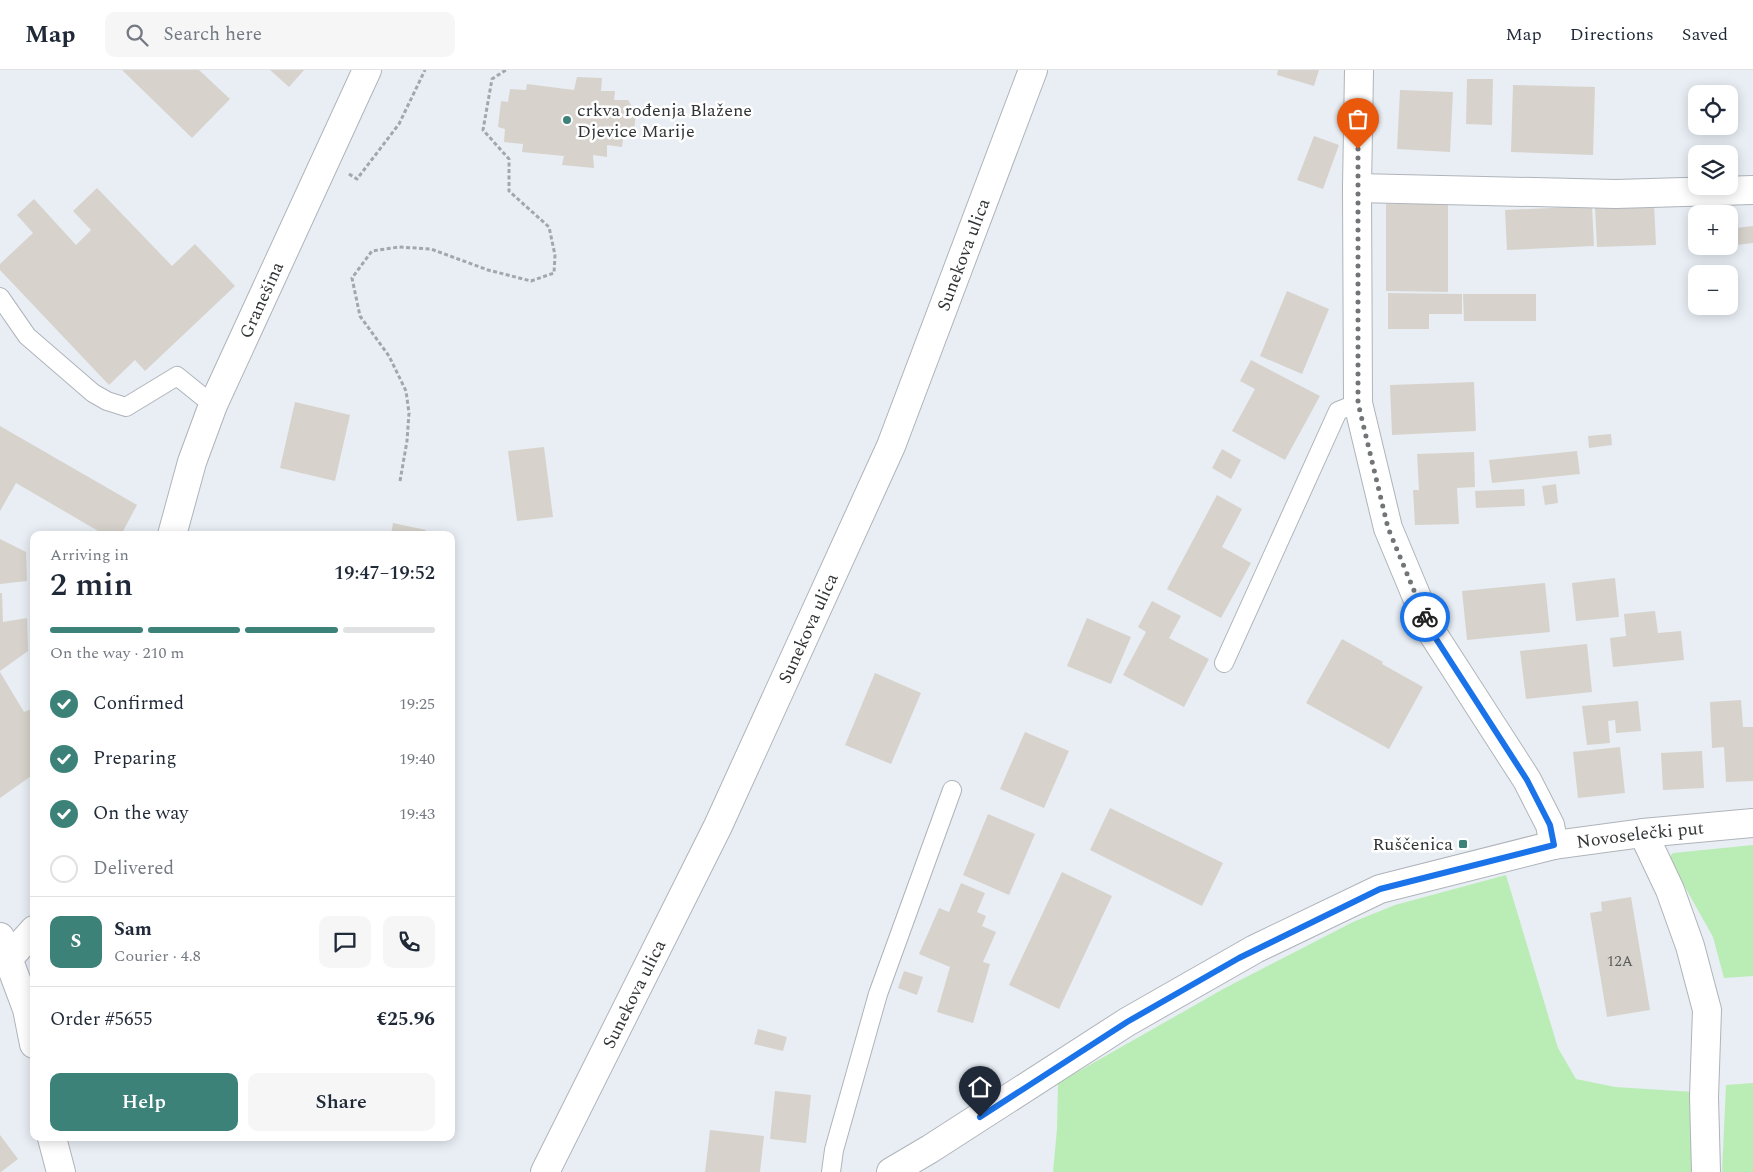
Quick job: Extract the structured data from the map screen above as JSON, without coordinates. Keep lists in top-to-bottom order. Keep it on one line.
{"streets":{"street":["Sunekova ulica","Granešina","Novoselečki put"]},"places":{"other":["crkva rođenja Blažene Djevice Marije"],"transit":["Ruščenica"]},"house_numbers":["12A"],"page":{"header":"Map","search":"Search here","nav":["Map","Directions","Saved"],"map_buttons":["+","−"],"heading":["2 min","Arriving in","19:47–19:52"],"panel":["Sam","Courier · 4.8","Order #5655","€25.96"],"bar":"On the way · 210 m","list":[["Confirmed","19:25"],["Preparing","19:40"],["On the way","19:43"],"Delivered"],"round":"S","buttons":["Help","Share"]}}
